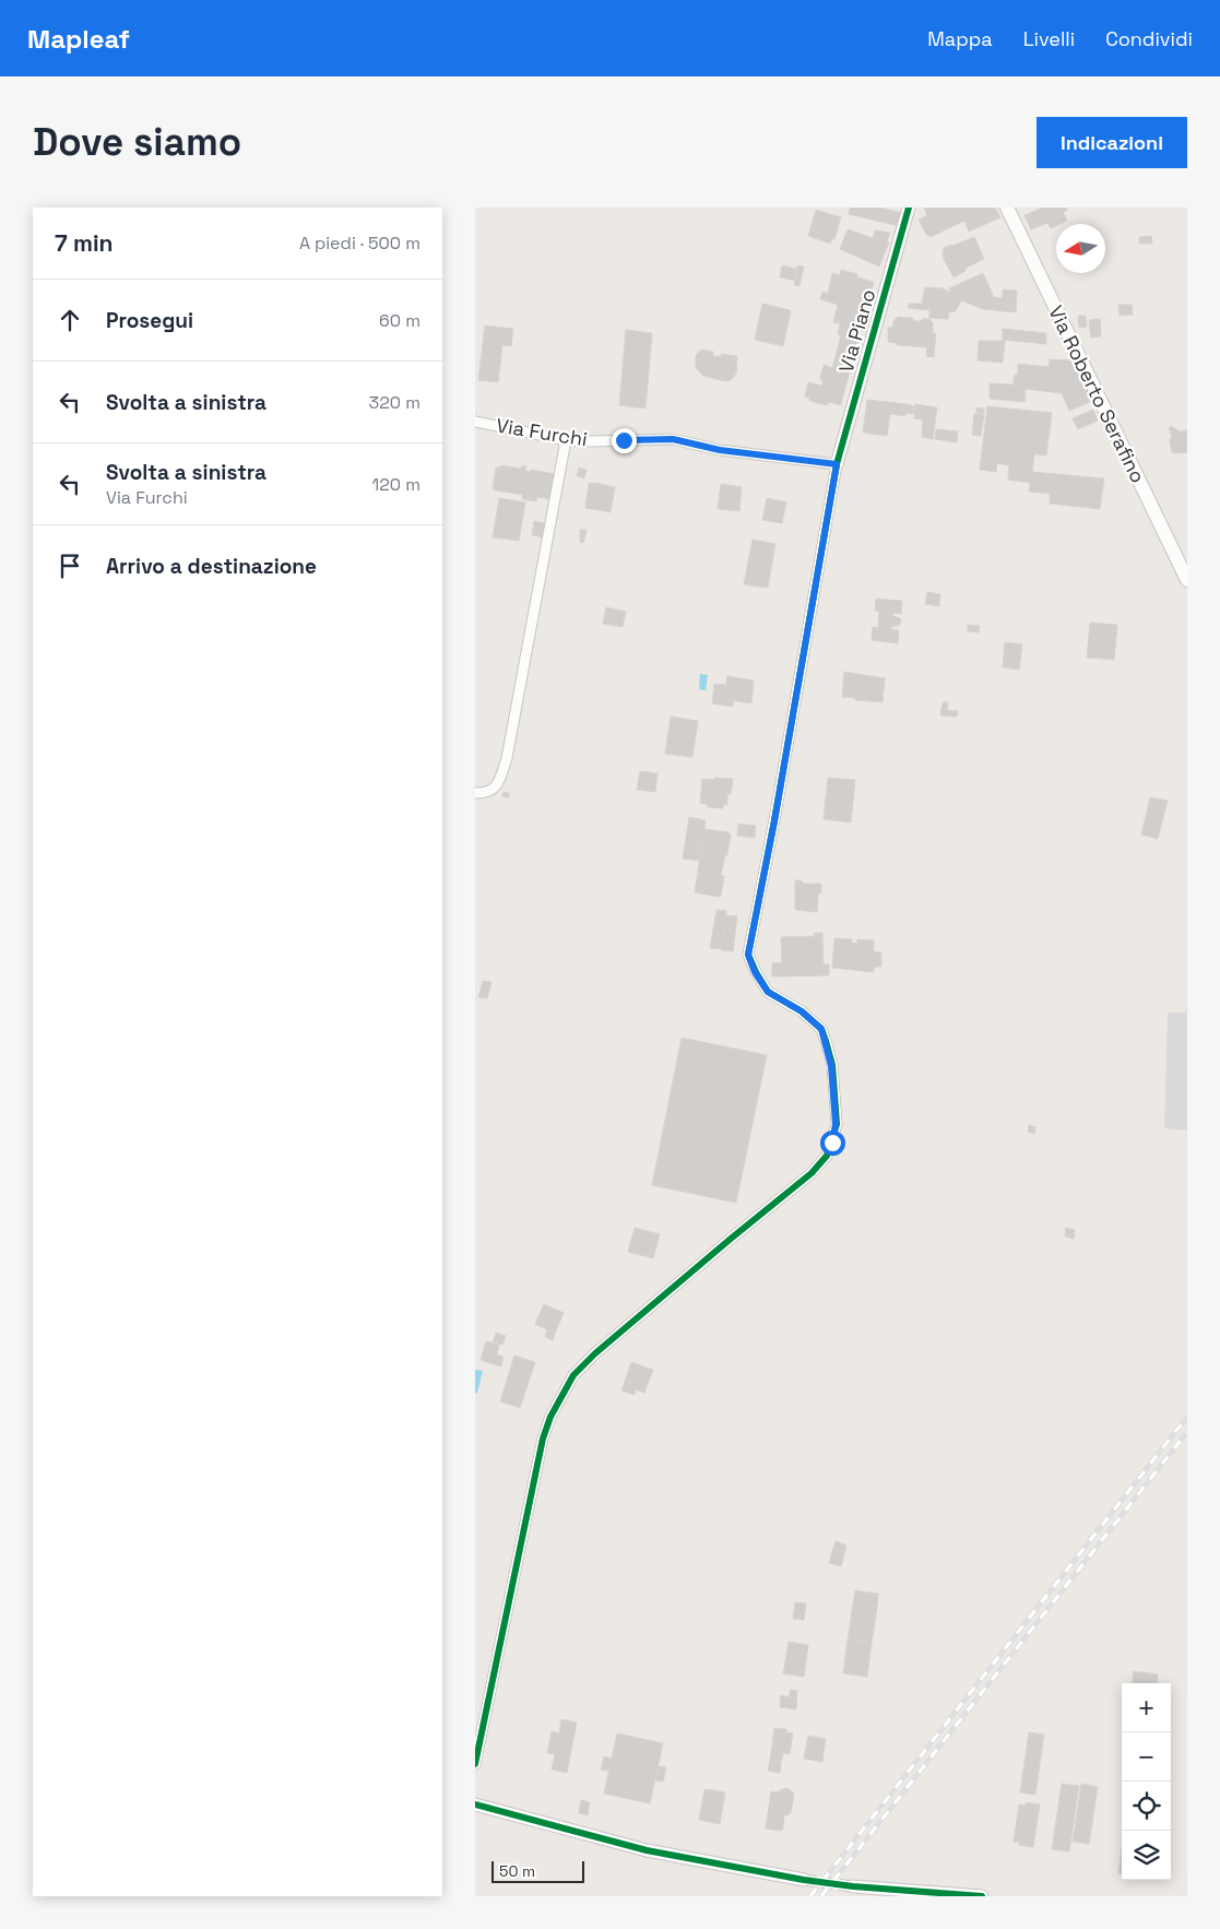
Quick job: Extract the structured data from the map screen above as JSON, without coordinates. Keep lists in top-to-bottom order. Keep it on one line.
{"streets":{"main road":["Via Roberto Serafino"],"street":["Via Piano","Via Furchi"]},"crossings":[["Via Piano","Via Furchi"]],"scale_bar":"50 m","north":"left","page":{"header":"Mapleaf","nav":["Mappa","Livelli","Condividi"],"buttons":"Indicazioni","title":"Dove siamo","heading":["7 min","A piedi · 500 m"],"list":[["Prosegui","60 m"],["Svolta a sinistra","320 m"],["Svolta a sinistra","Via Furchi","120 m"],"Arrivo a destinazione"],"map_buttons":["+","−"],"scale":"50 m"}}
